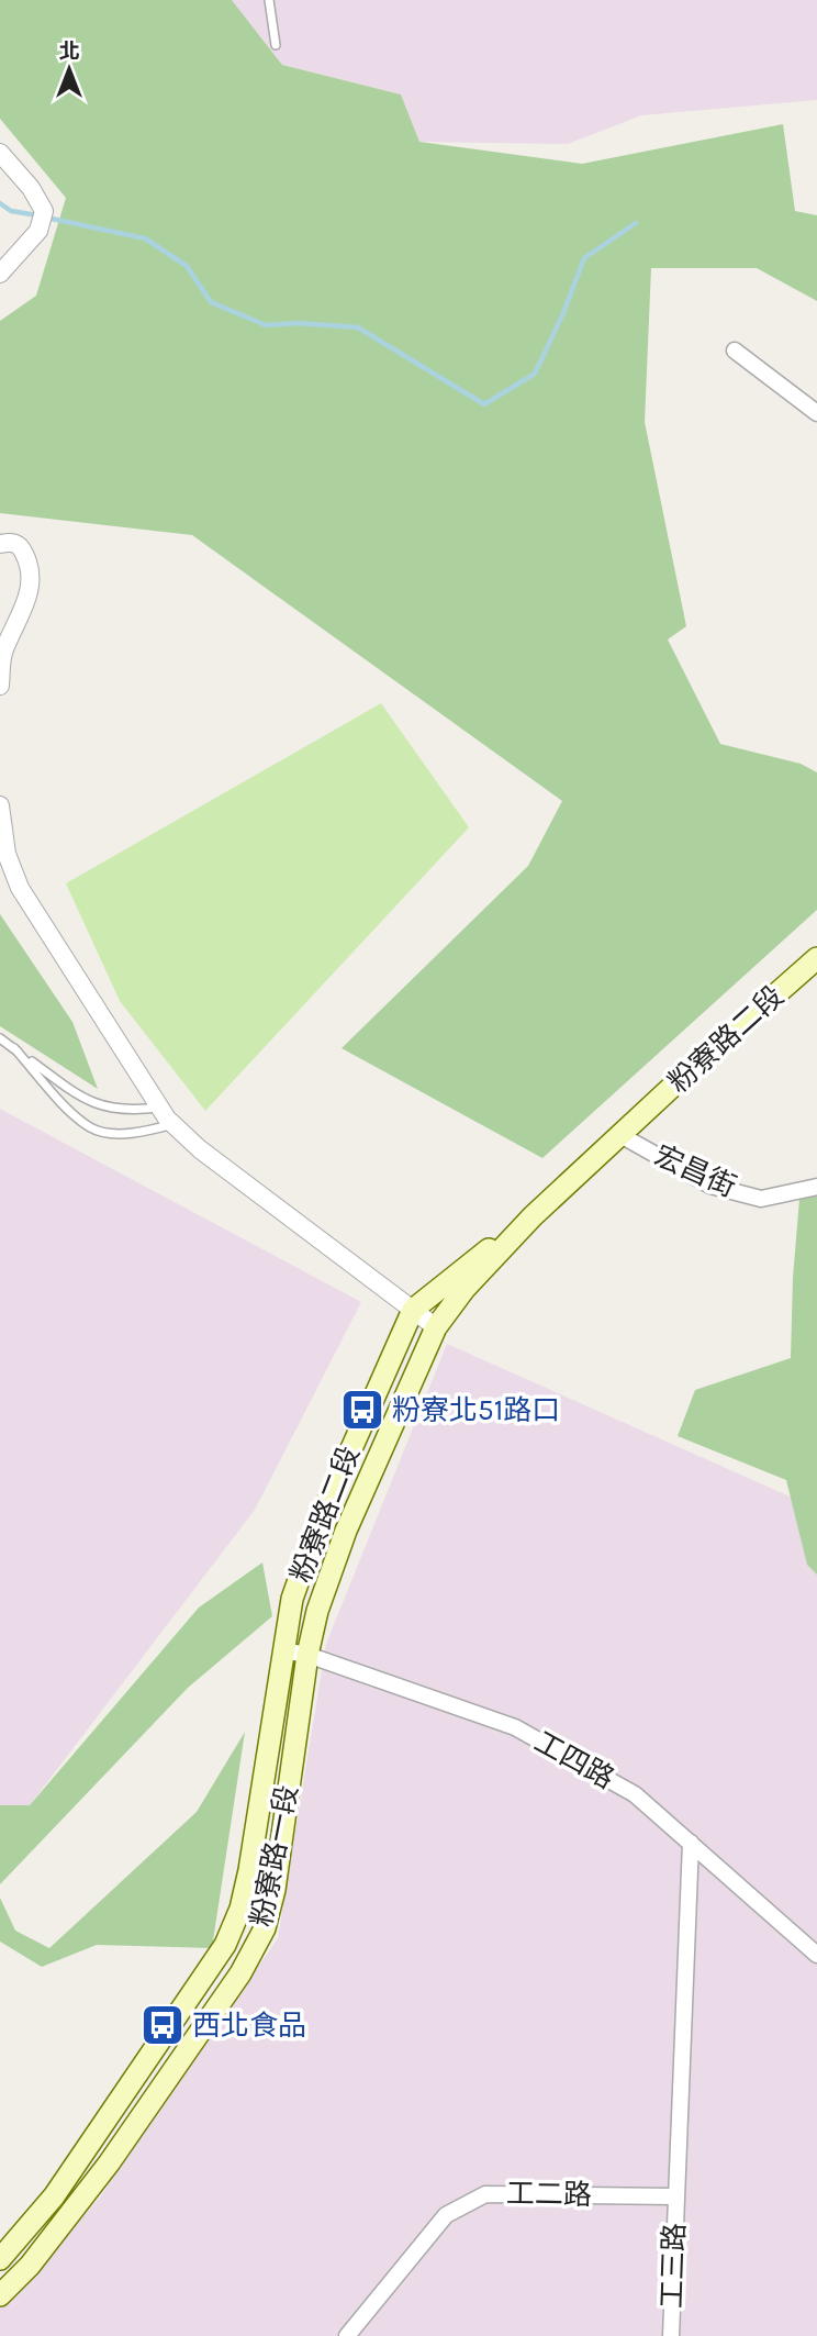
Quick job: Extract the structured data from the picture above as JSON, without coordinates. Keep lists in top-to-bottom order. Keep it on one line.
{"streets":{"main road":["粉寮路二段","粉寮路一段"],"street":["宏昌街","工四路","工二路","工三路"]},"crossings":[["粉寮路二段","宏昌街"],["粉寮路二段","工四路"],["粉寮路二段","粉寮路一段"],["工四路","粉寮路一段"],["工四路","工三路"],["工二路","工三路"]],"places":{"bus stop":["粉寮北51路口","西北食品"]},"north":"top"}
